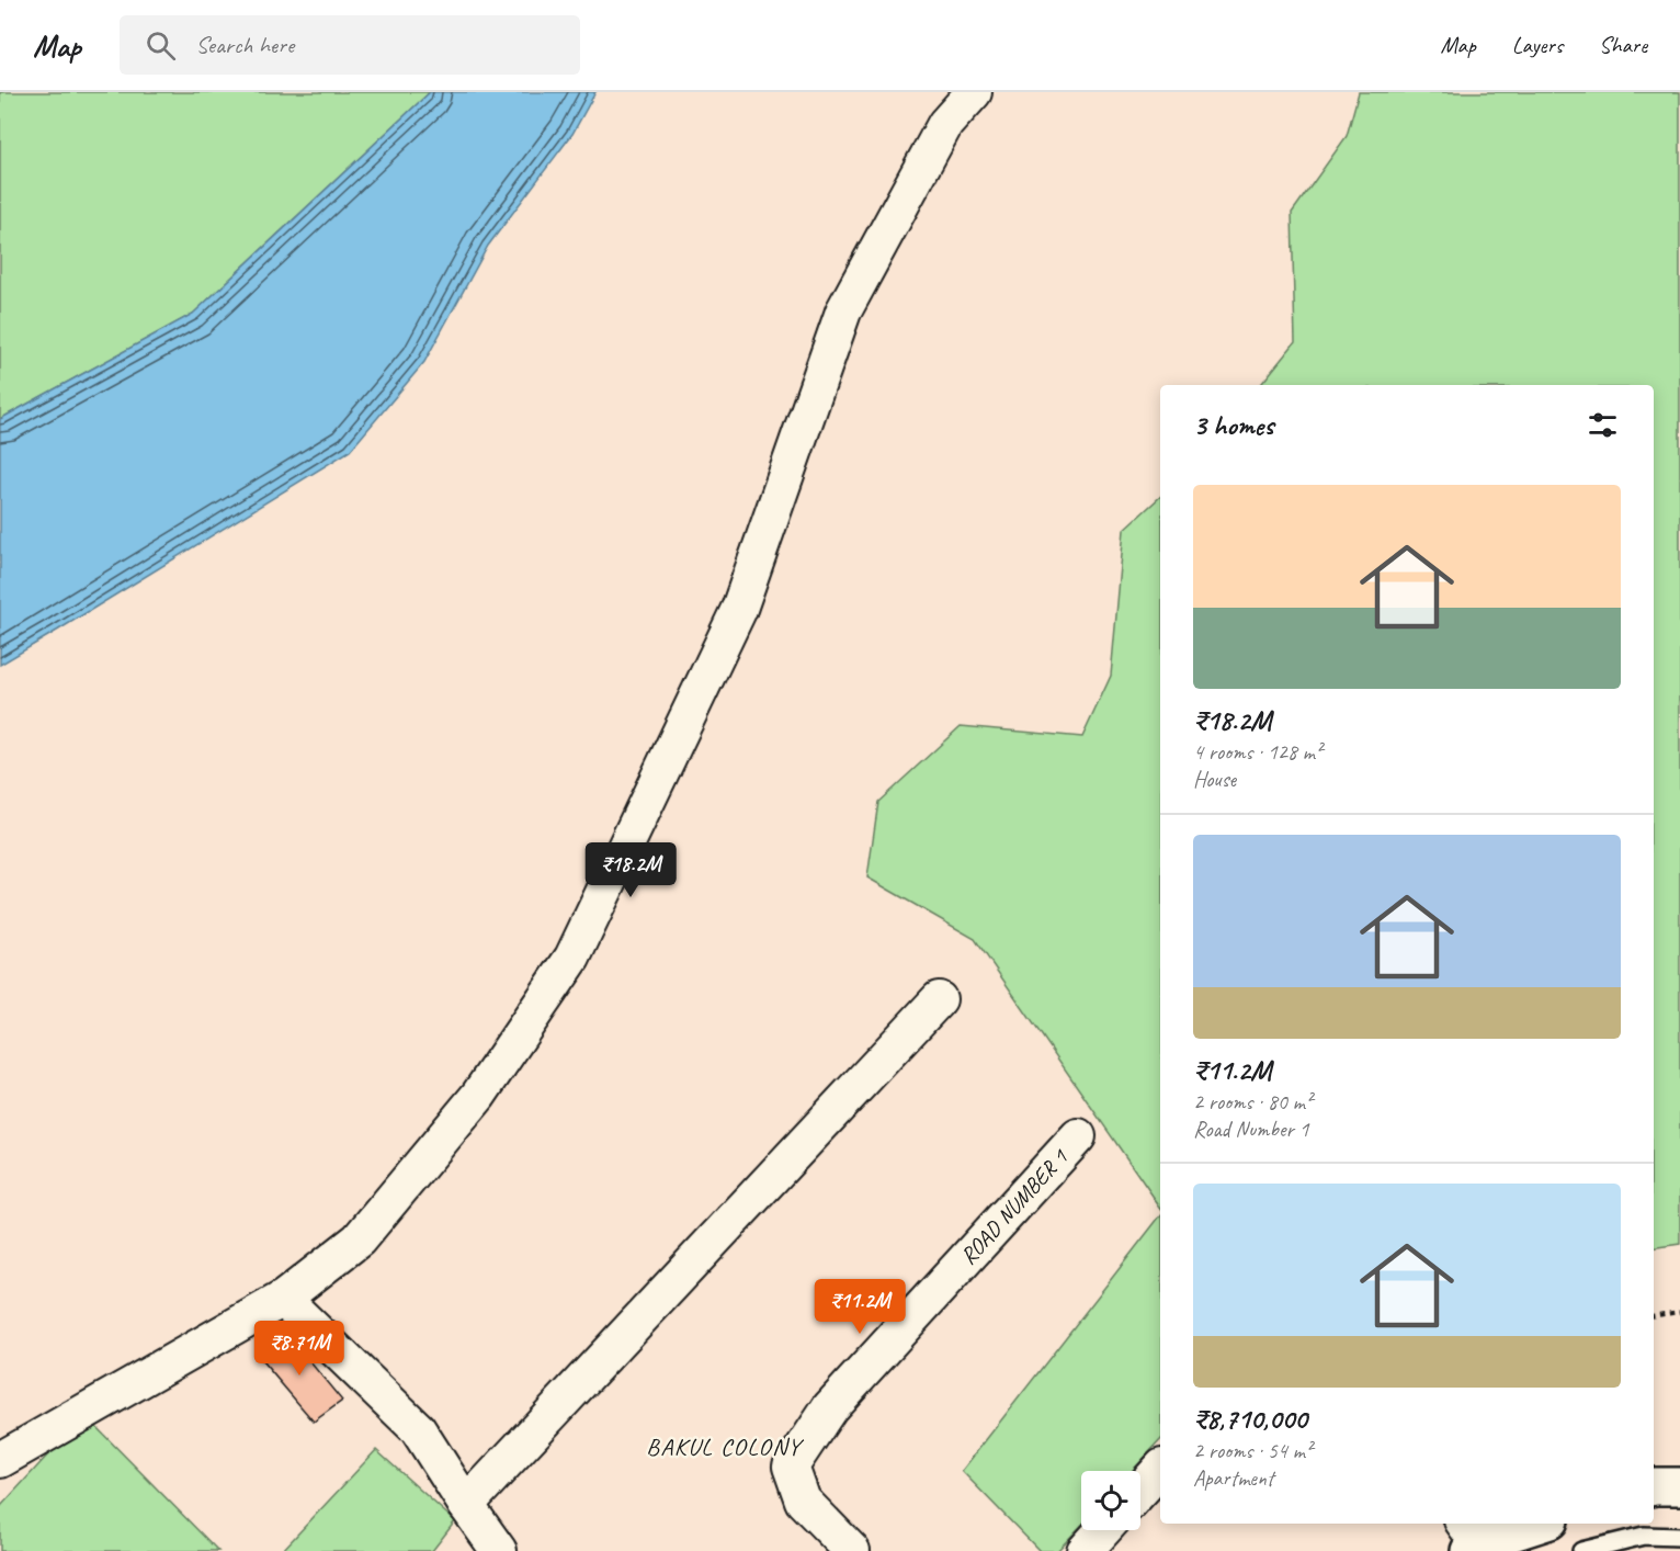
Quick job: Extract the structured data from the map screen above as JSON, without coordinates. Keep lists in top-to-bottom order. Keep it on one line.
{"streets":{"street":["ROAD NUMBER 1"]},"districts":["BAKUL COLONY"],"page":{"header":"Map","search":"Search here","nav":["Map","Layers","Share"],"heading":"3 homes","list":[{"name":"₹18.2M","note":"4 rooms · 128 m² · House"},{"name":"₹11.2M","note":"2 rooms · 80 m² · Road Number 1"},{"name":"₹8,710,000","note":"2 rooms · 54 m² · Apartment"}],"price":["₹18.2M","₹11.2M","₹8.71M"]}}
